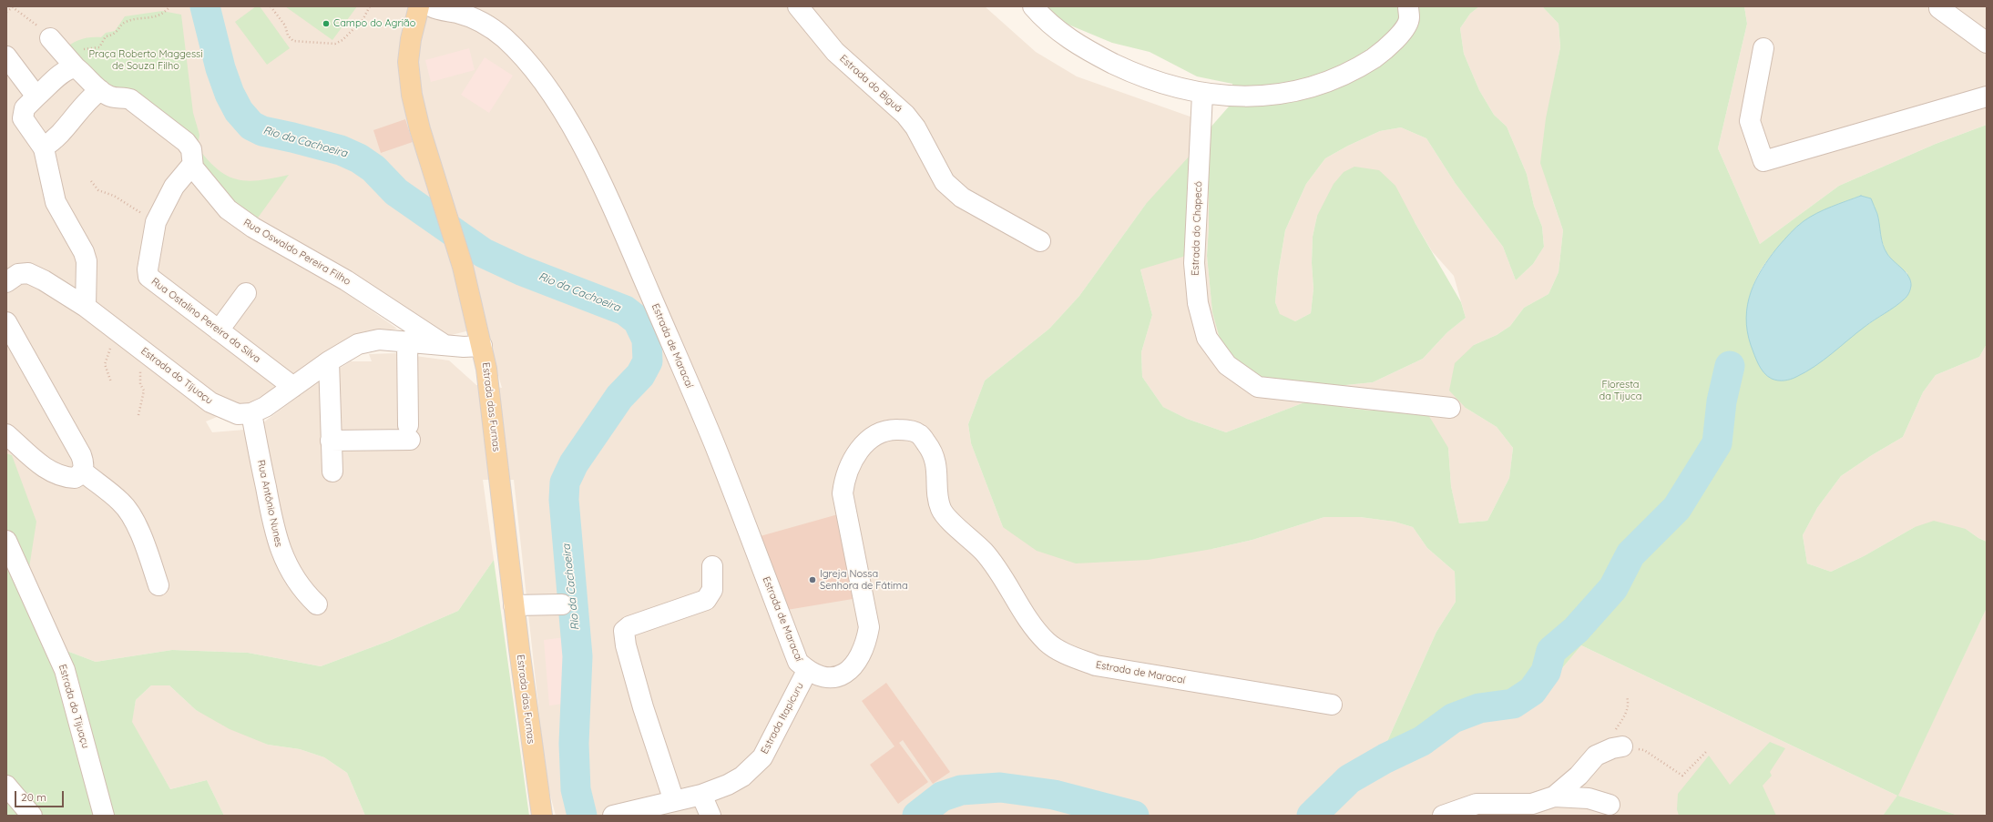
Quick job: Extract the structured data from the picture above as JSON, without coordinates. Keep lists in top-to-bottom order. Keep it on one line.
{"streets":{"main road":["Estrada das Furnas"],"street":["Estrada do Biguá","Estrada do Chapecó","Rua Oswaldo Pereira Filho","Rua Ostalino Pereira da Silva","Estrada de Maracaí","Estrada do Tijuaçu","Rua Antônio Nunes","Estrada Itapicuru"]},"crossings":[["Rua Oswaldo Pereira Filho","Rua Ostalino Pereira da Silva"],["Rua Oswaldo Pereira Filho","Estrada do Tijuaçu"],["Rua Ostalino Pereira da Silva","Estrada do Tijuaçu"],["Estrada de Maracaí","Estrada Itapicuru"],["Estrada do Tijuaçu","Estrada das Furnas"],["Estrada do Tijuaçu","Rua Antônio Nunes"]],"water":["Rio da Cachoeira"],"parks":["Praça Roberto Maggessi de Souza Filho","Floresta da Tijuca"],"places":["Campo do Agrião","Igreja Nossa Senhora de Fátima"],"scale_bar":"20 m"}
